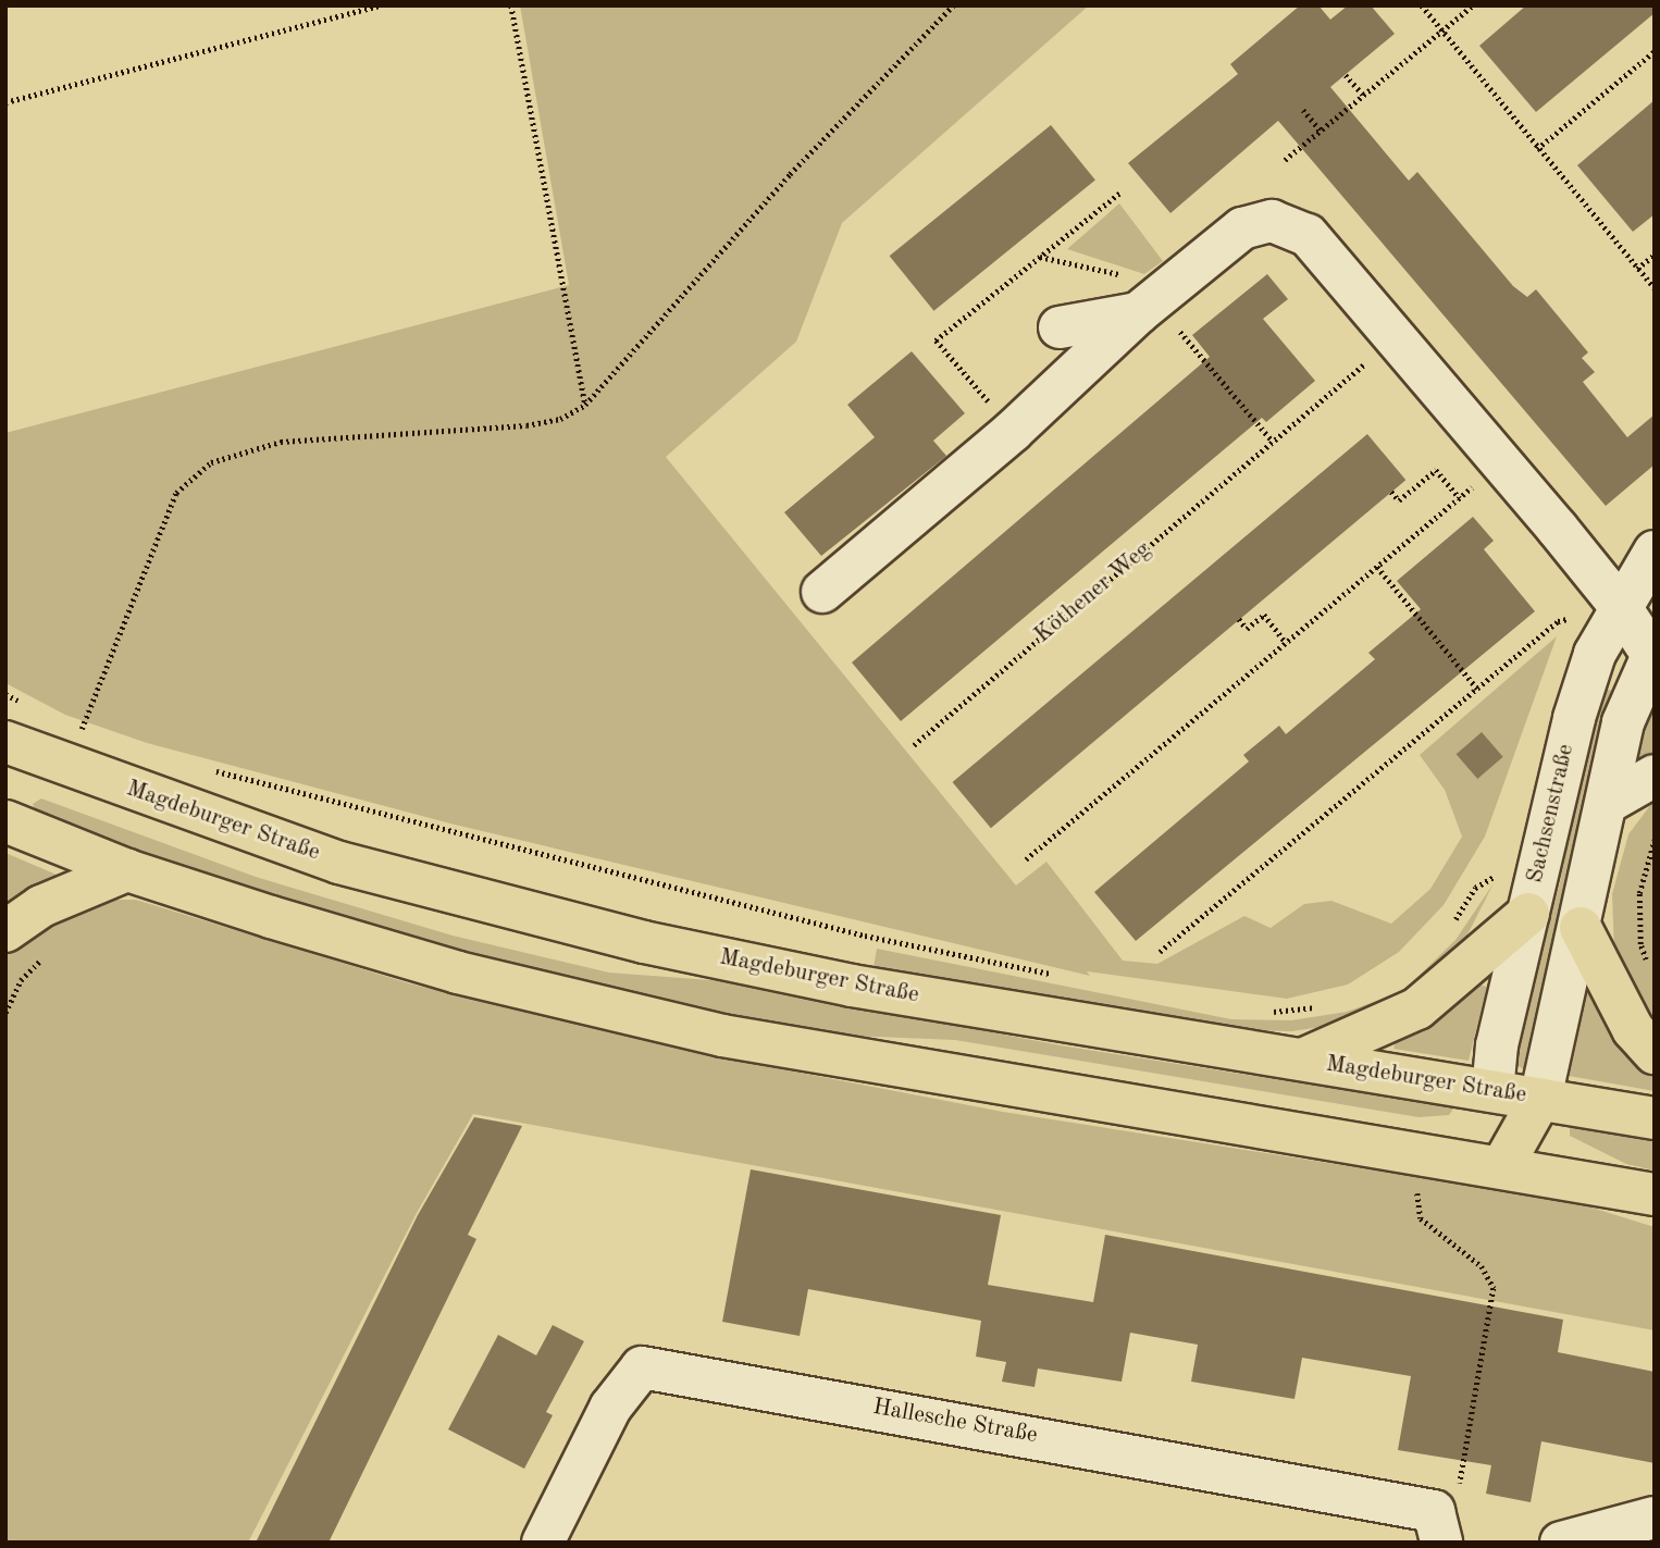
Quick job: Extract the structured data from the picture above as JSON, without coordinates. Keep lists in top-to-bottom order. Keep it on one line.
{"streets":{"main road":["Magdeburger Straße"],"street":["Sachsenstraße","Hallesche Straße"],"path":["Köthener Weg"]},"crossings":[["Sachsenstraße","Magdeburger Straße"]]}
